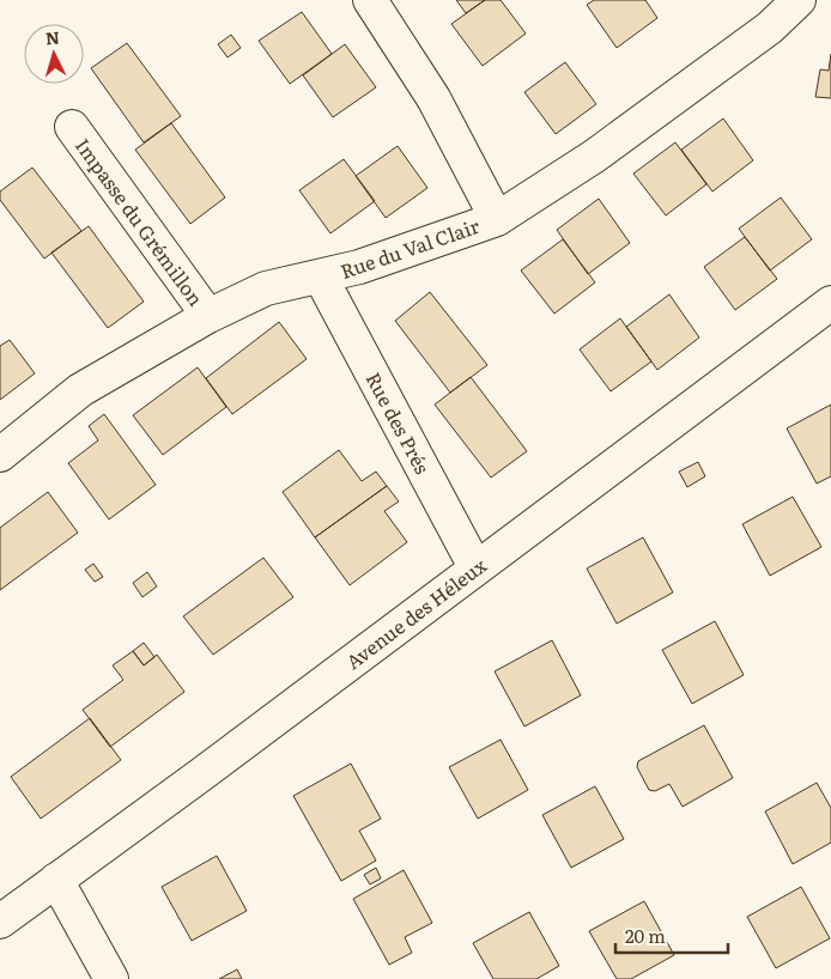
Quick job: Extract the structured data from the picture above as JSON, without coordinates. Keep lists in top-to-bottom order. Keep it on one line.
{"streets":{"street":["Impasse du Grémillon","Rue du Val Clair","Rue des Prés","Avenue des Héleux"]},"crossings":[["Impasse du Grémillon","Rue du Val Clair"],["Rue du Val Clair","Rue des Prés"],["Rue des Prés","Avenue des Héleux"]],"scale_bar":"20 m","north":"top"}
